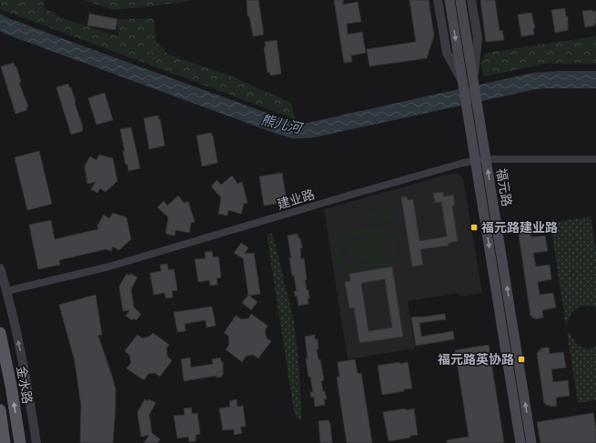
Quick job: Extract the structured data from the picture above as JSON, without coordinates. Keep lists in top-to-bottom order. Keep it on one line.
{"streets":{"main road":["福元路","金水路"],"street":["建业路"]},"crossings":[["福元路","建业路"]],"one_way":["金水路"],"water":["熊儿河"],"places":{"transit":["福元路建业路","福元路英协路"]}}
